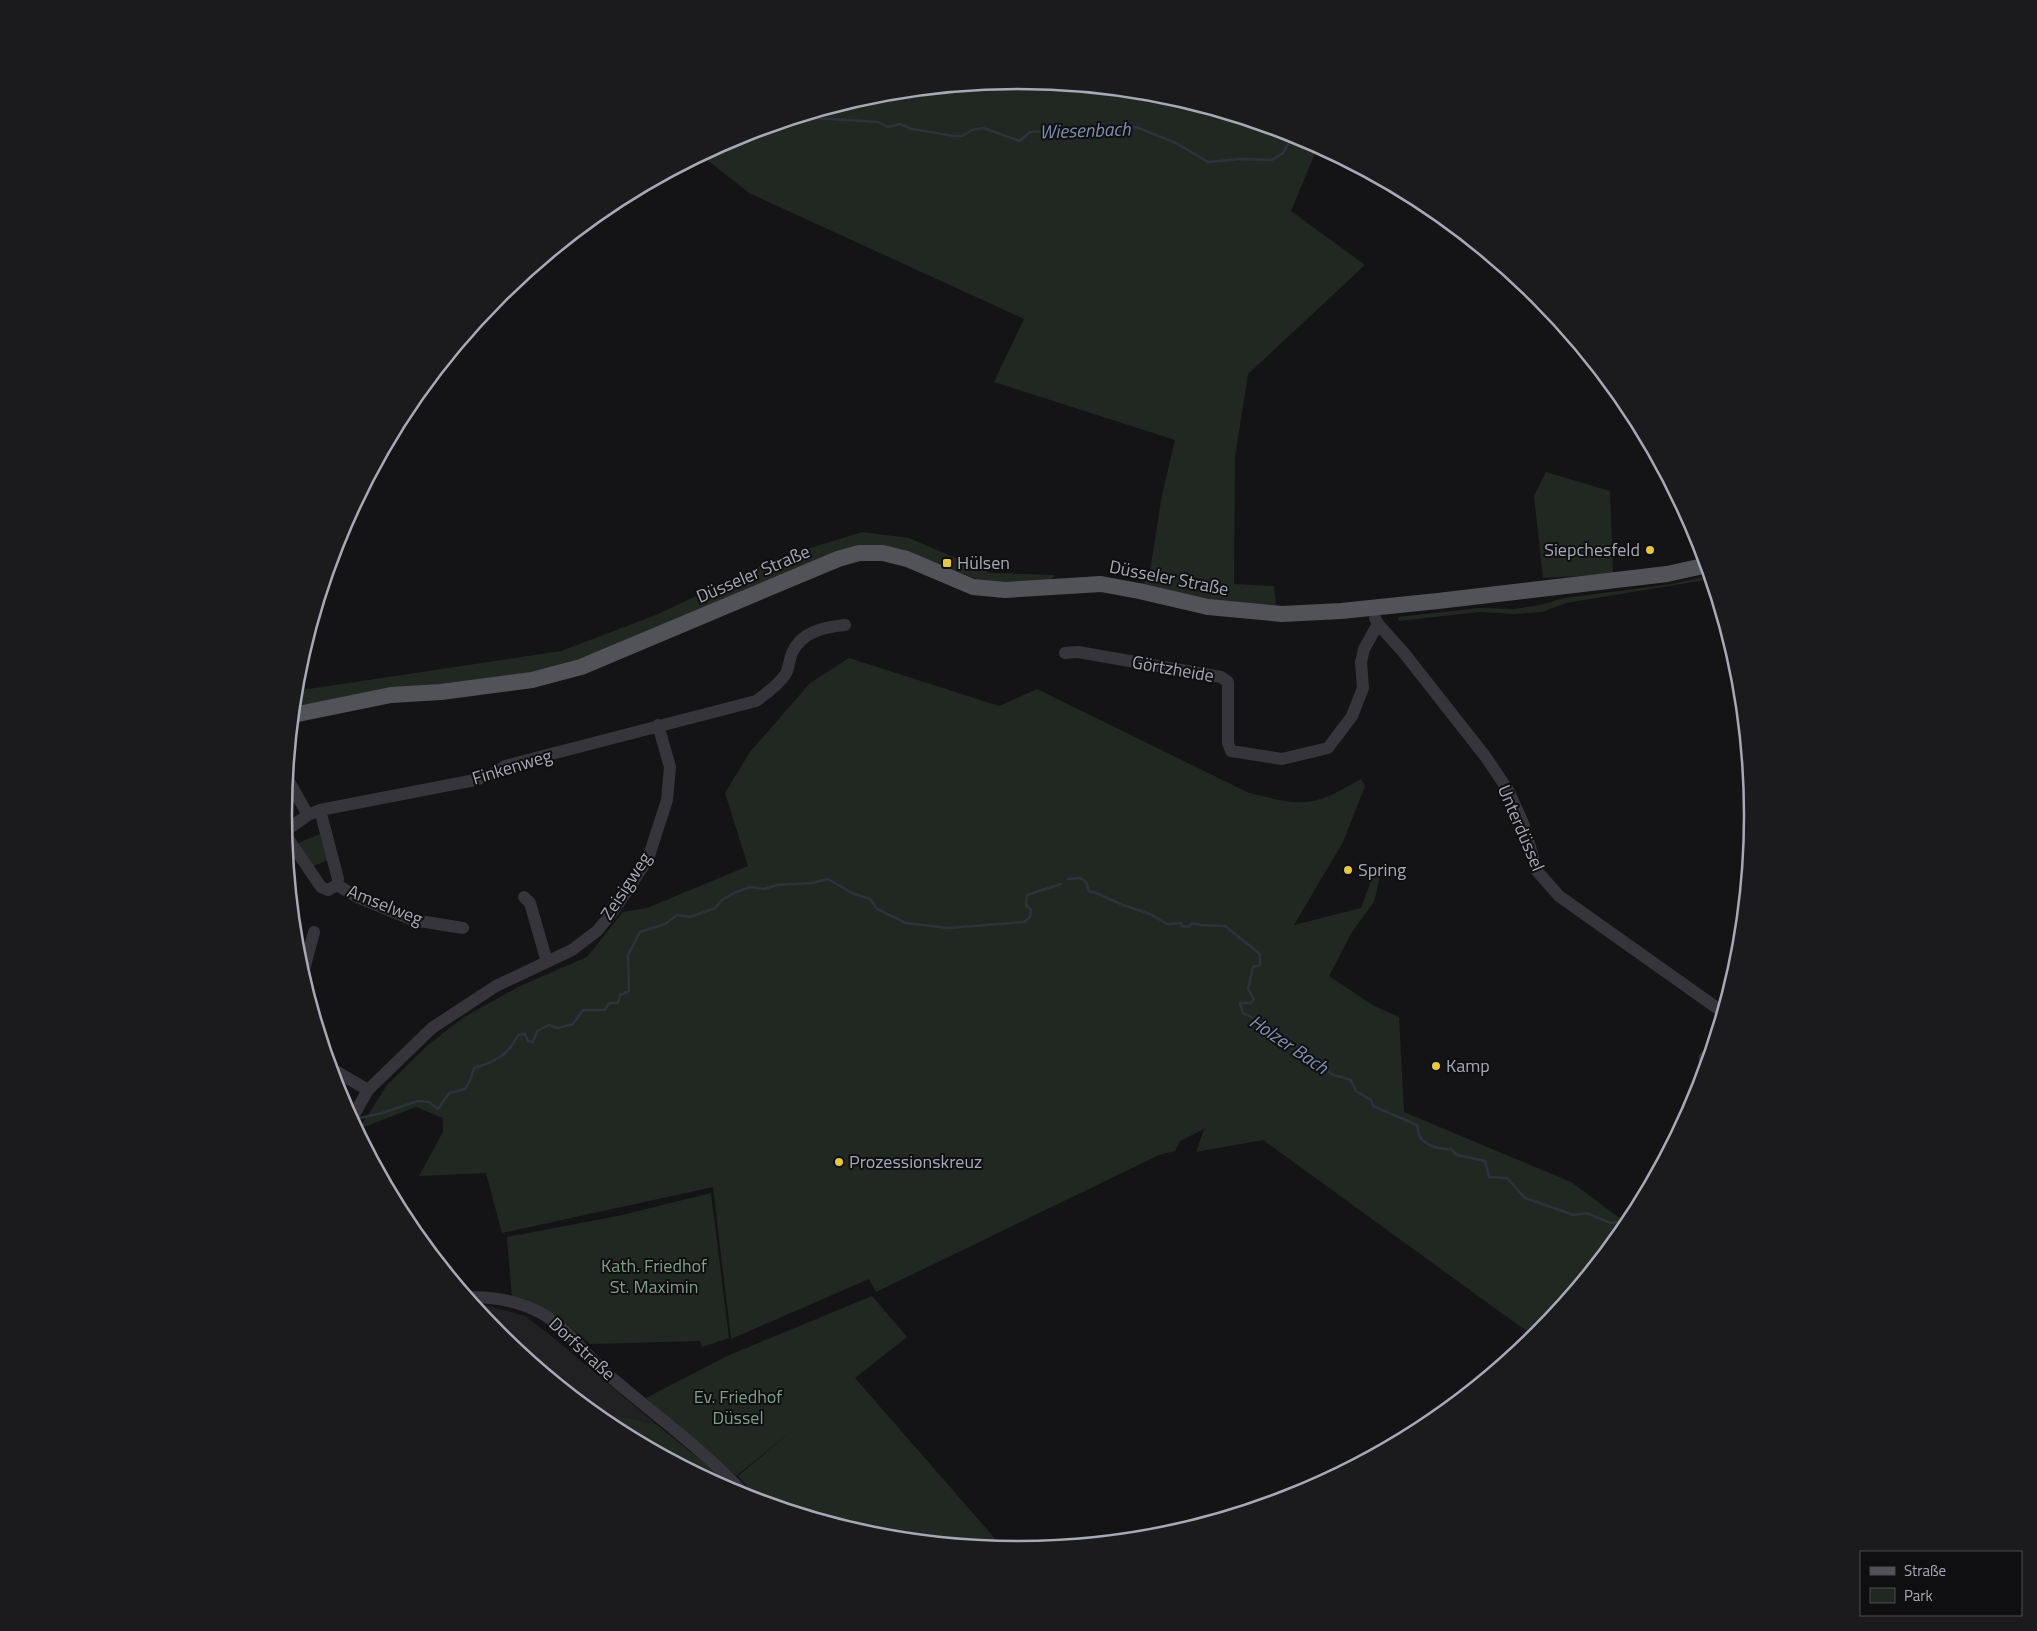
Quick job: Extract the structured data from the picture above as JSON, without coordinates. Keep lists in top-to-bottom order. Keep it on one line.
{"streets":{"main road":["Düsseler Straße"],"street":["Görtzheide","Finkenweg","Unterdüssel","Zeisigweg","Amselweg","Dorfstraße"]},"crossings":[["Görtzheide","Unterdüssel"],["Finkenweg","Zeisigweg"]],"water":["Wiesenbach","Holzer Bach"],"parks":["Kath. Friedhof St. Maximin","Ev. Friedhof Düssel"],"places":{"other":["Siepchesfeld","Spring","Kamp","Prozessionskreuz"],"transit":["Hülsen"]},"legend":["Straße","Park"]}
